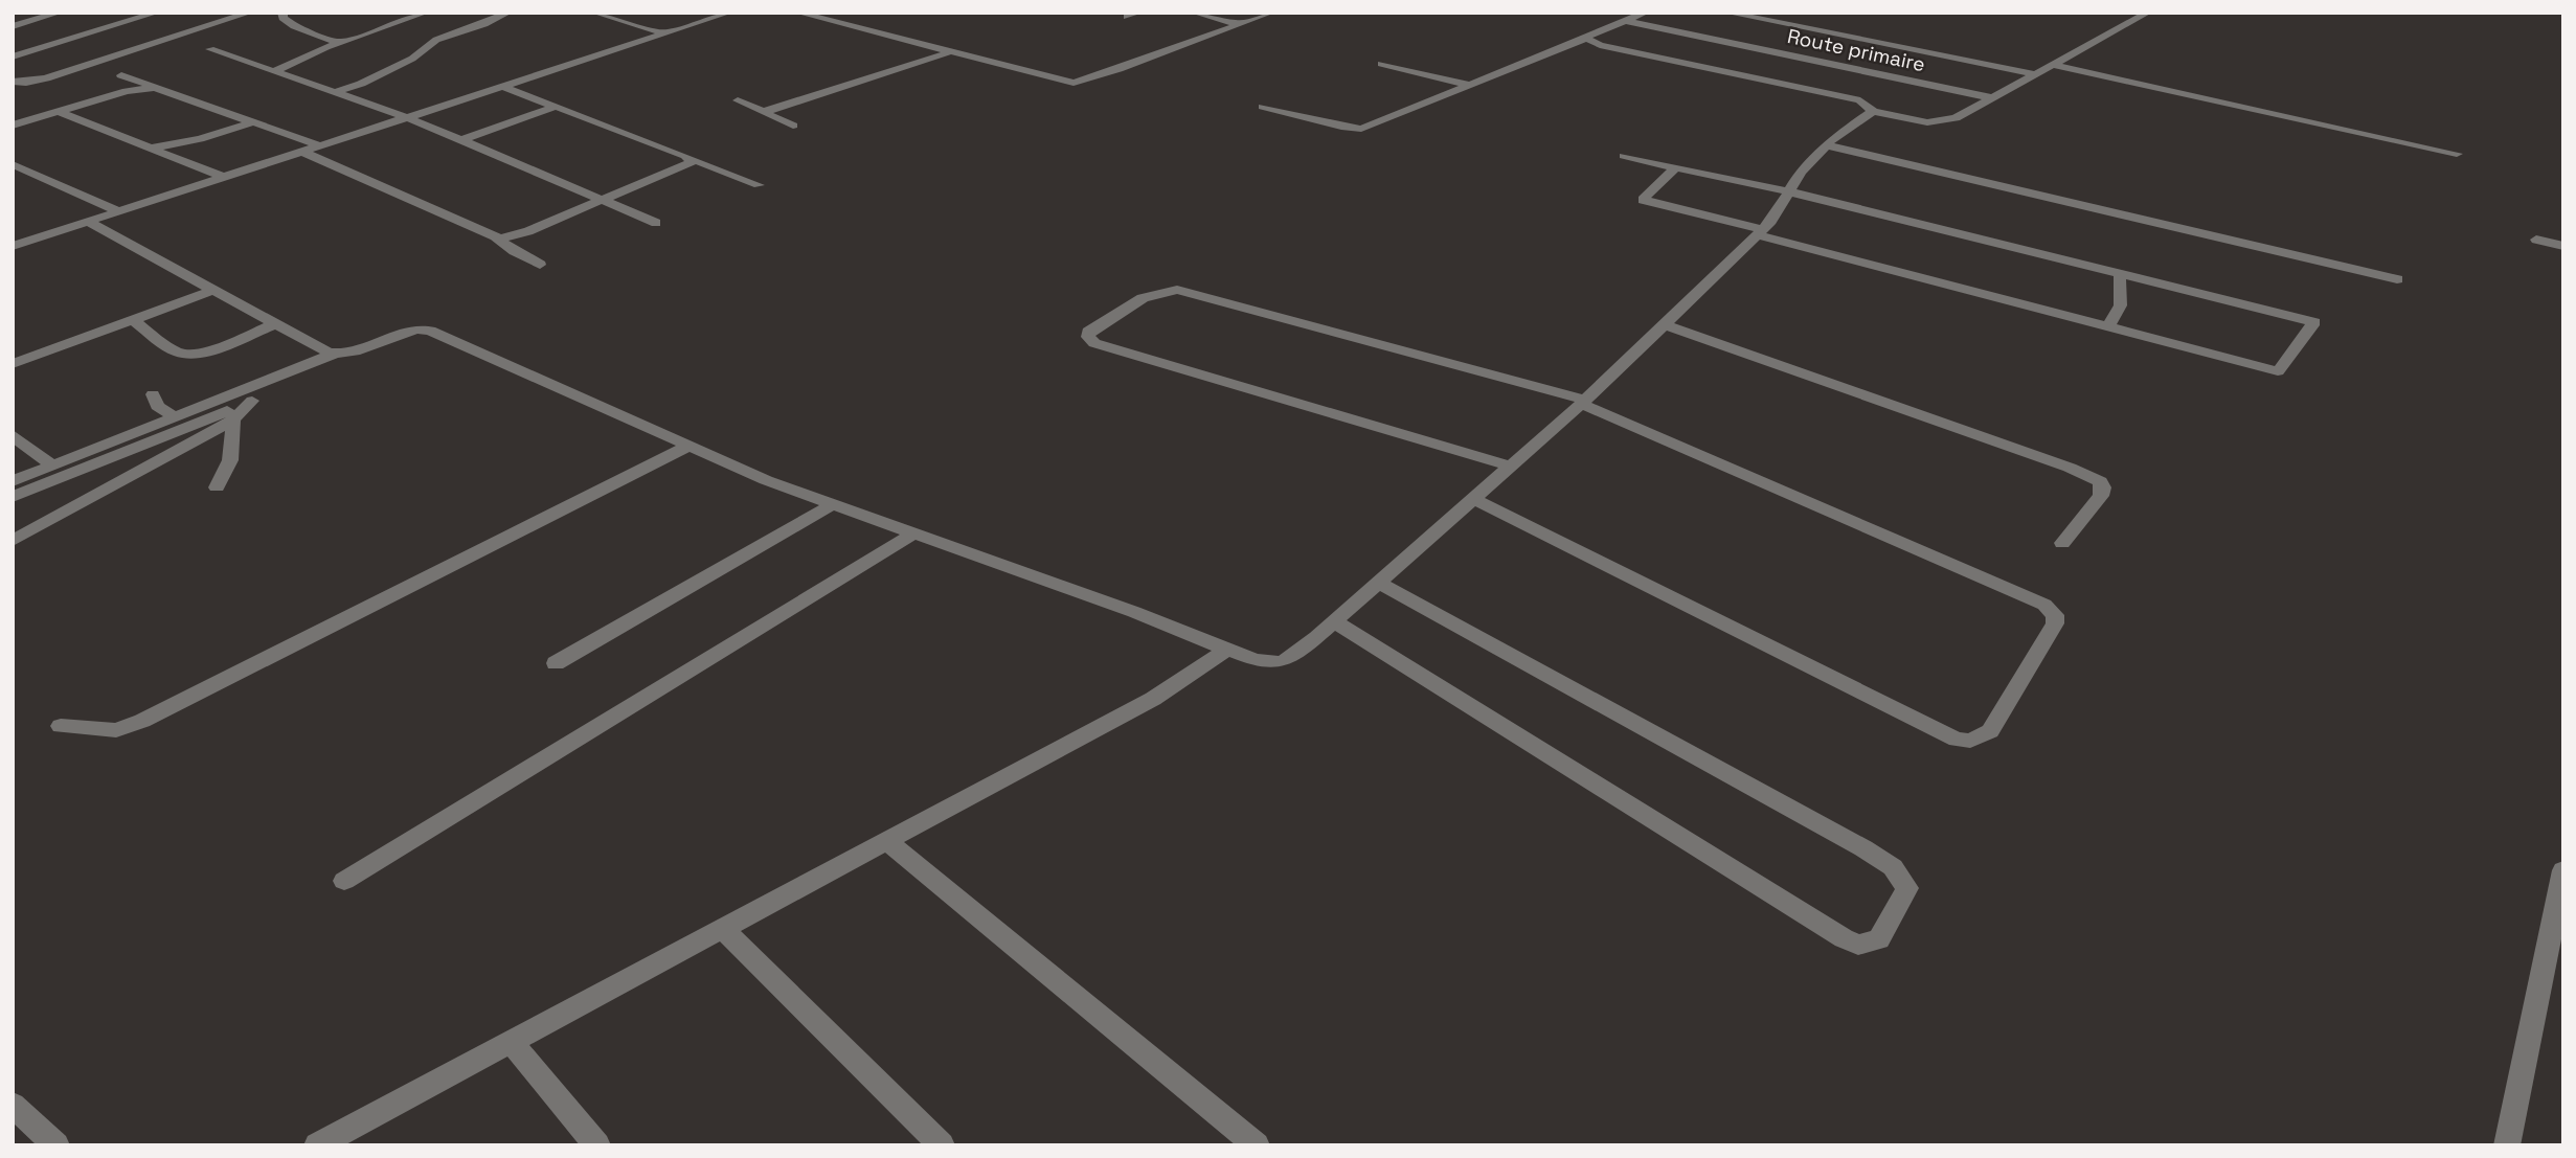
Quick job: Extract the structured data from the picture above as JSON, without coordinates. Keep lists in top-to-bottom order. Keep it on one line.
{"streets":{"street":["Route primaire"]}}
